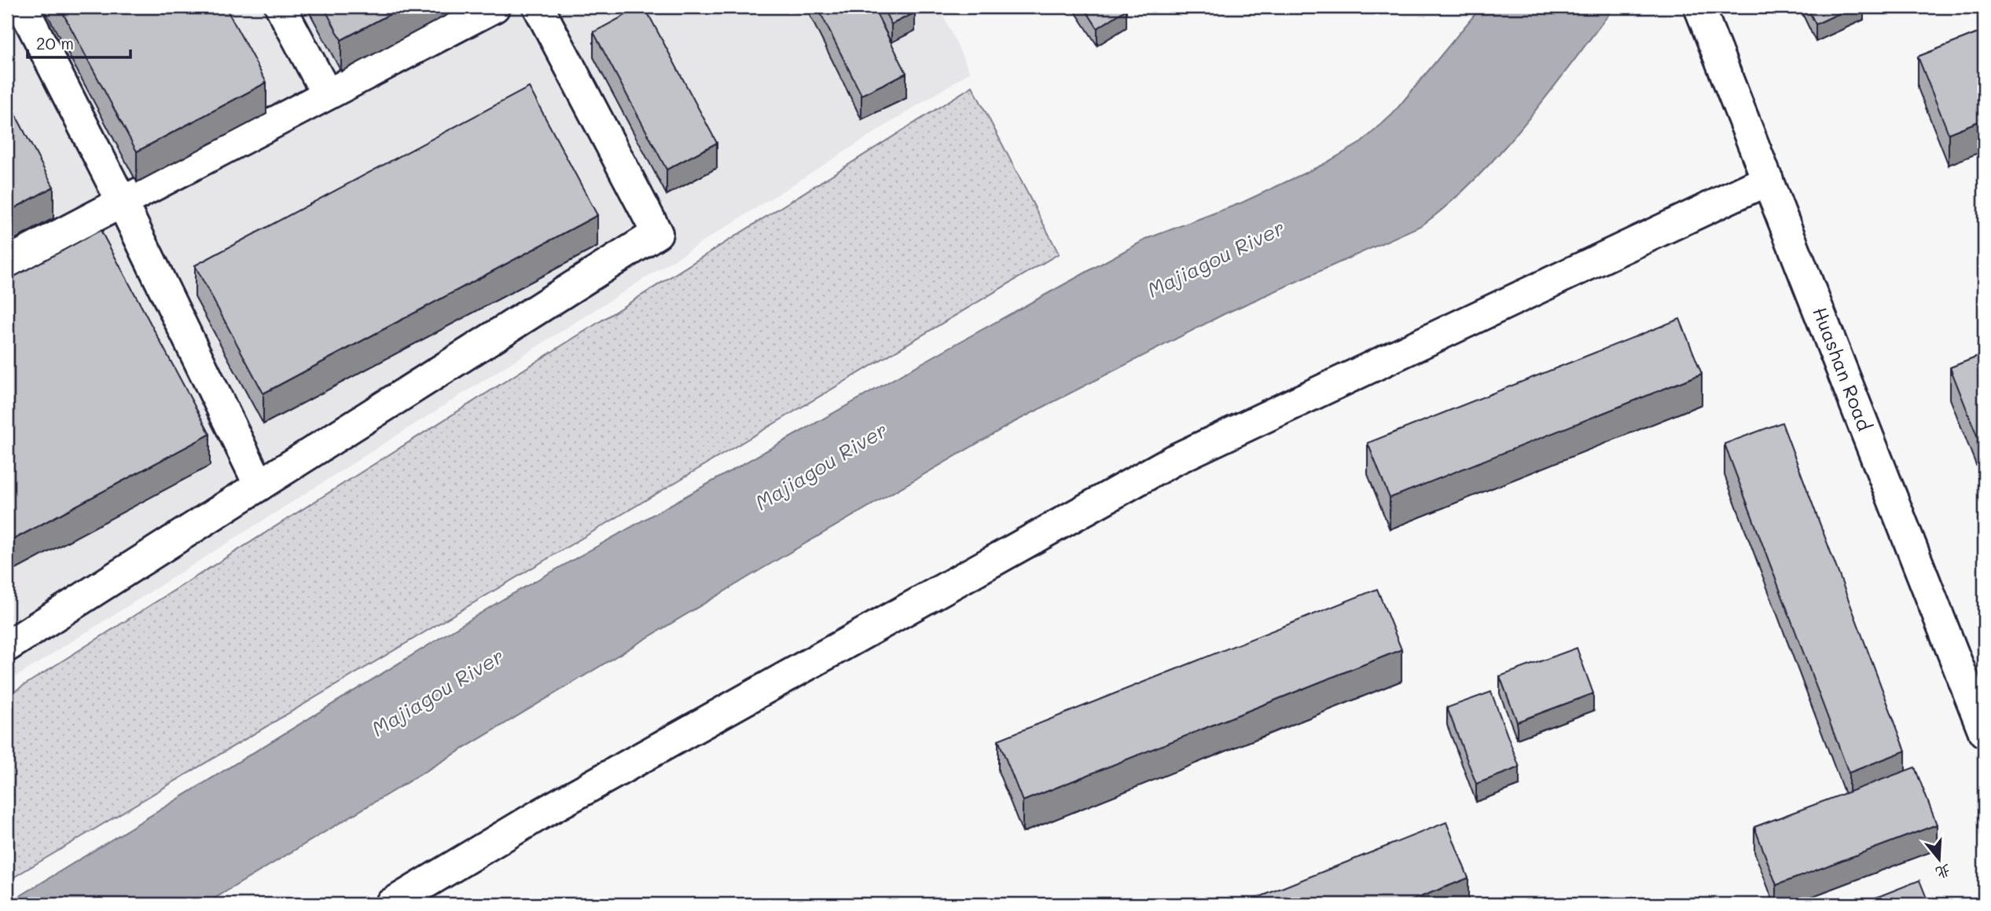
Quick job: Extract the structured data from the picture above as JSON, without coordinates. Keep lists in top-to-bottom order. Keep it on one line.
{"streets":{"street":["Huashan Road"]},"water":["Majiagou River"],"scale_bar":"20 m","north":"bottom"}
